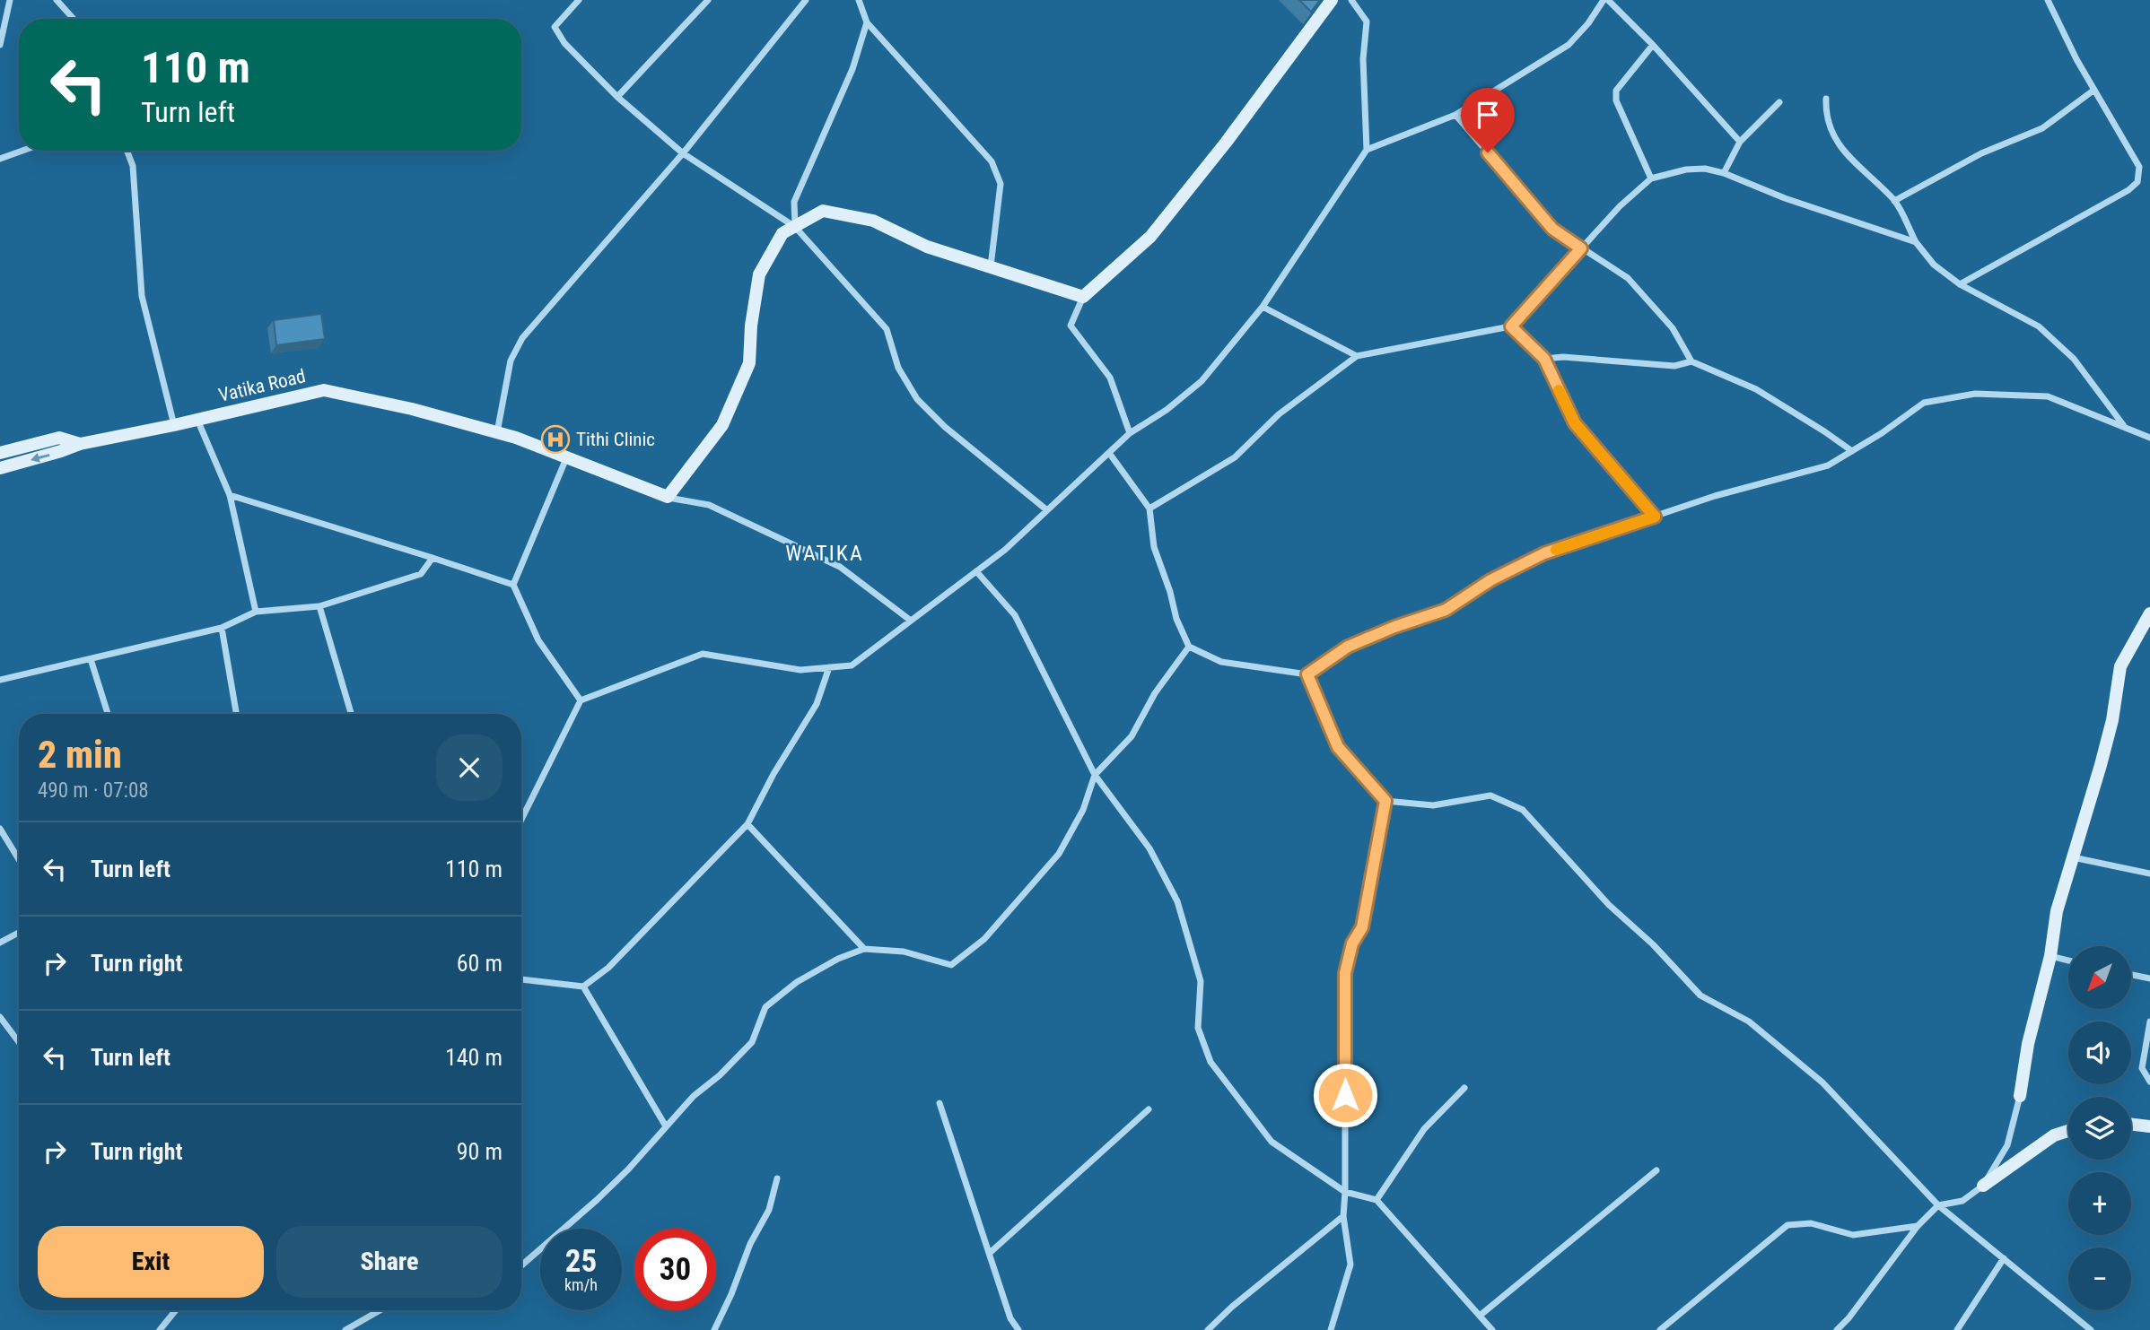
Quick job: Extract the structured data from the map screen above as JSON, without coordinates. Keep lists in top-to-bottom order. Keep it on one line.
{"streets":{"street":["Vatika Road"]},"districts":["WATIKA"],"places":{"hospital":["Tithi Clinic"]},"north":"bottom left","page":{"turn":["110 m","Turn left"],"heading":["2 min","490 m · 07:08"],"list":[{"name":"Turn left","value":"110 m"},{"name":"Turn right","value":"60 m"},{"name":"Turn left","value":"140 m"},{"name":"Turn right","value":"90 m"}],"map_buttons":["+","−"],"buttons":["Exit","Share"],"speed":"25 km/h","limit":"30"}}
